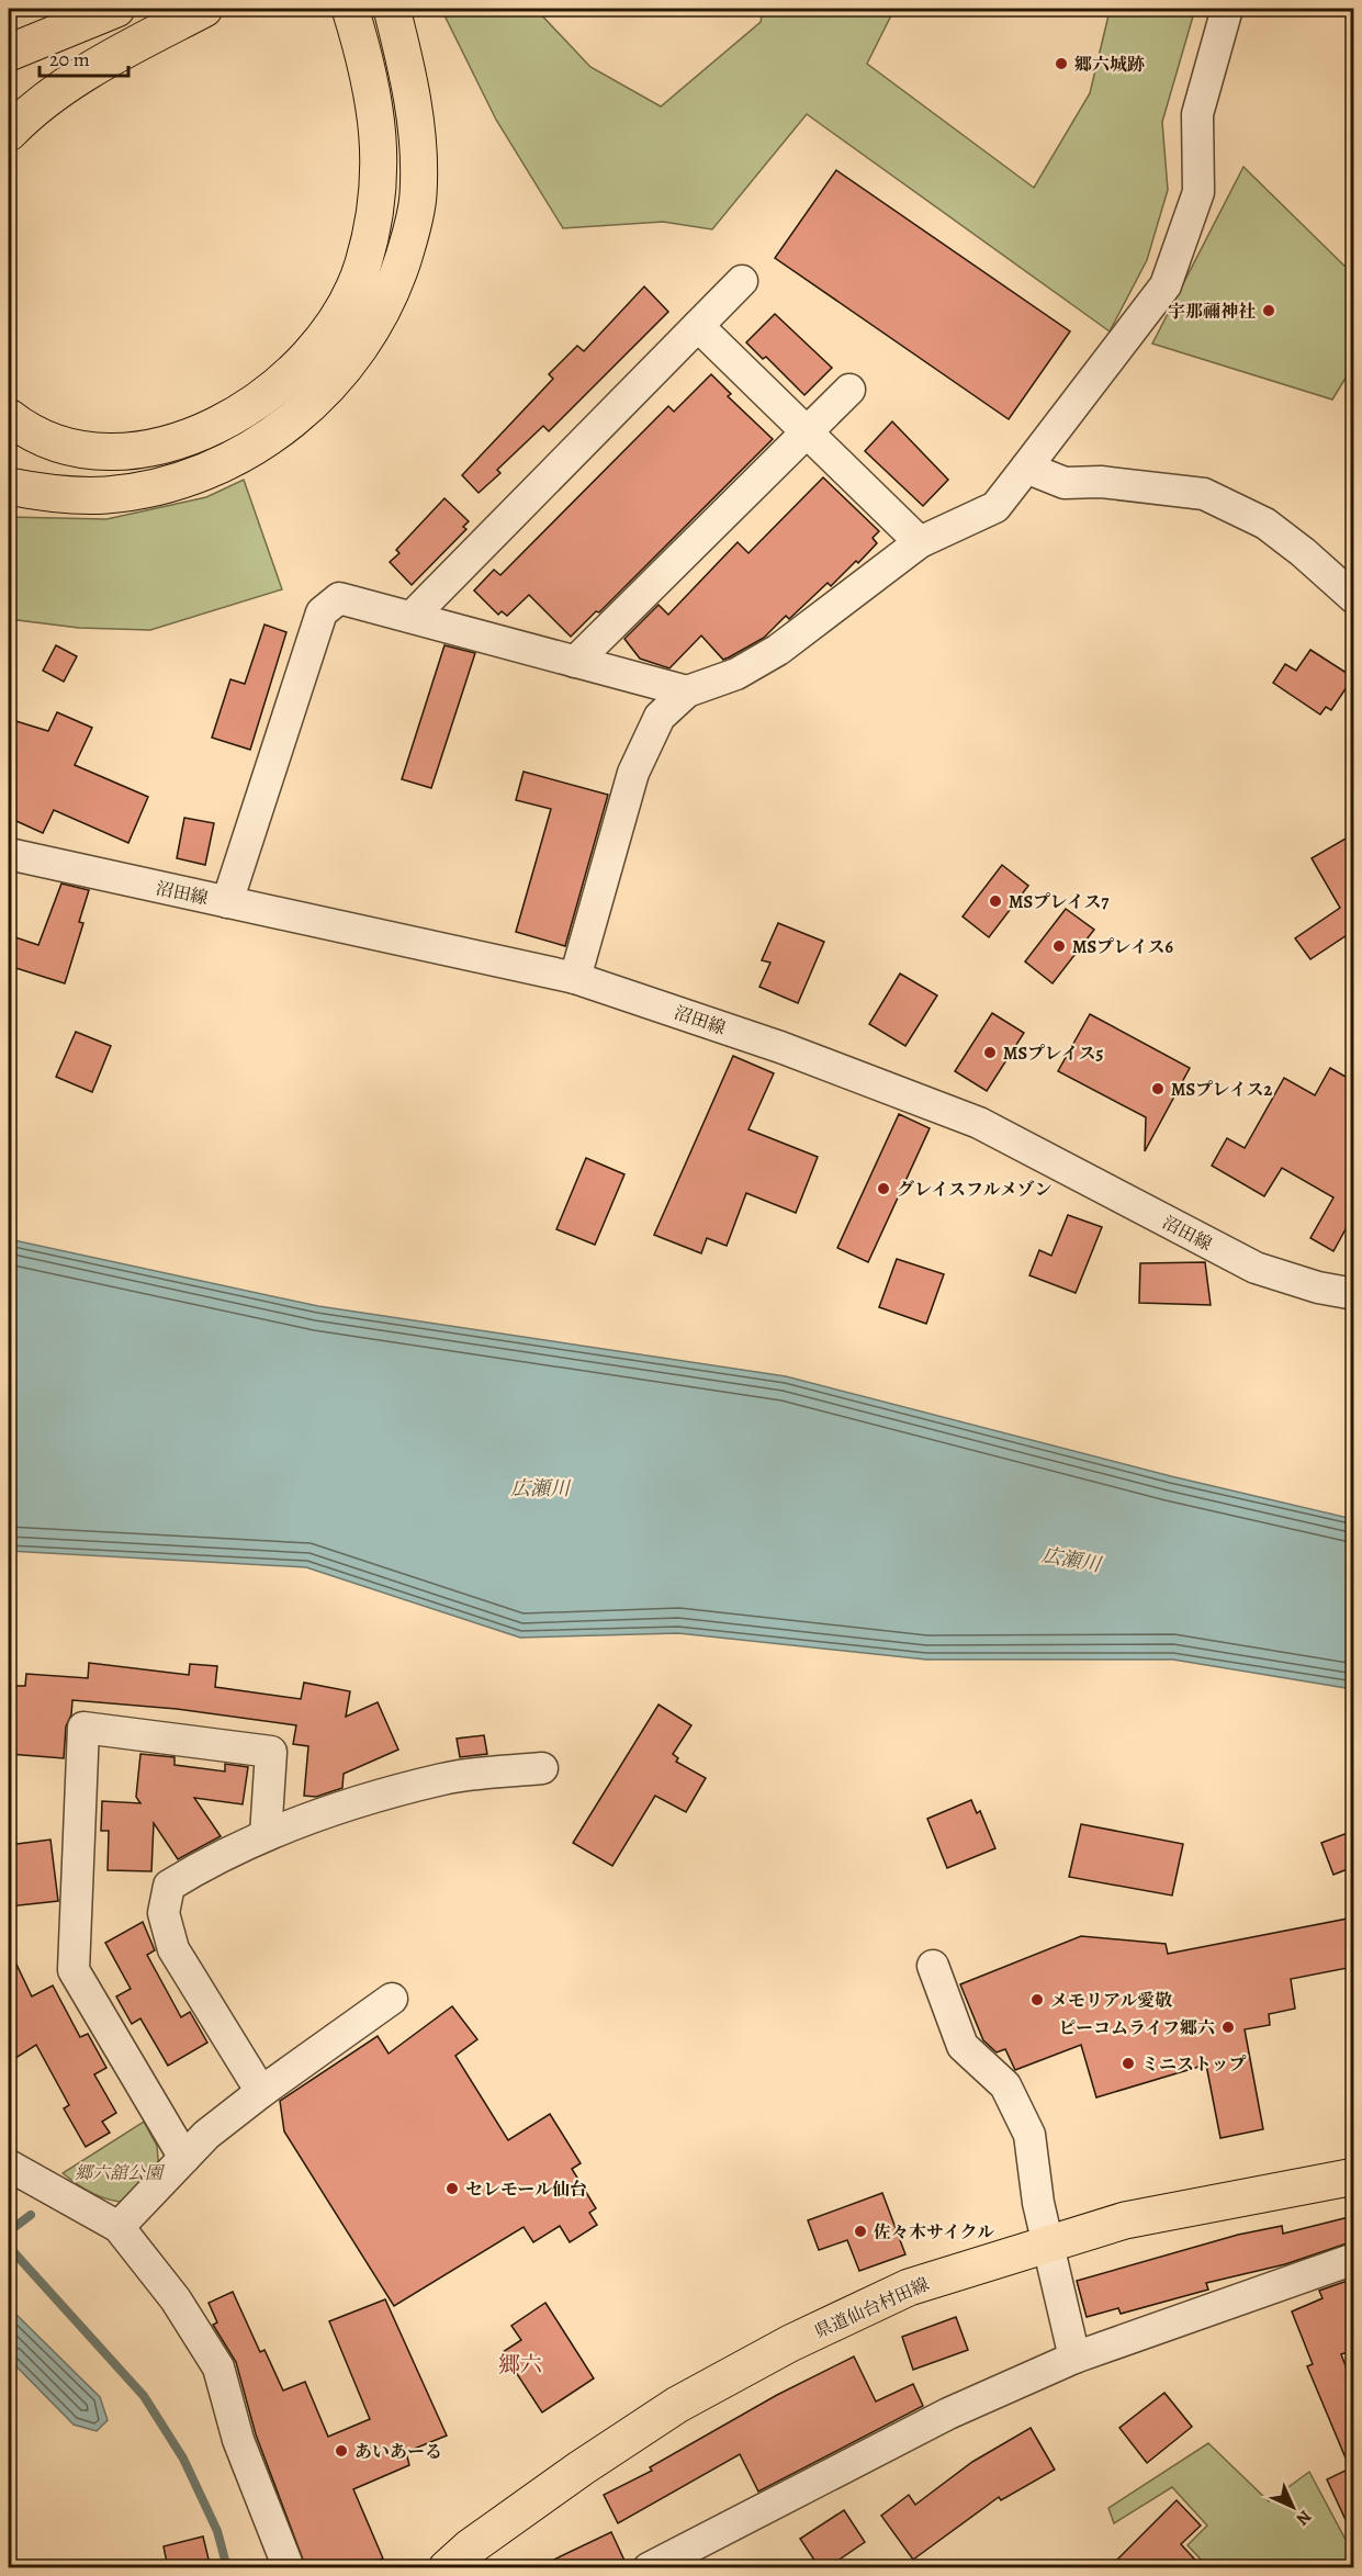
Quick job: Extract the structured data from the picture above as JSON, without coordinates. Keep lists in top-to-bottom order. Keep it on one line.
{"streets":{"main road":["県道仙台村田線"],"street":["沼田線"]},"districts":["郷六"],"water":["広瀬川"],"parks":["郷六舘公園"],"places":["郷六城跡","宇那禰神社","MSプレイス7","MSプレイス6","MSプレイス5","MSプレイス2","グレイスフルメゾン","メモリアル愛敬","ピーコムライフ郷六","ミニストップ","セレモール仙台","佐々木サイクル","あいあーる"],"scale_bar":"20 m","north":"bottom right"}
